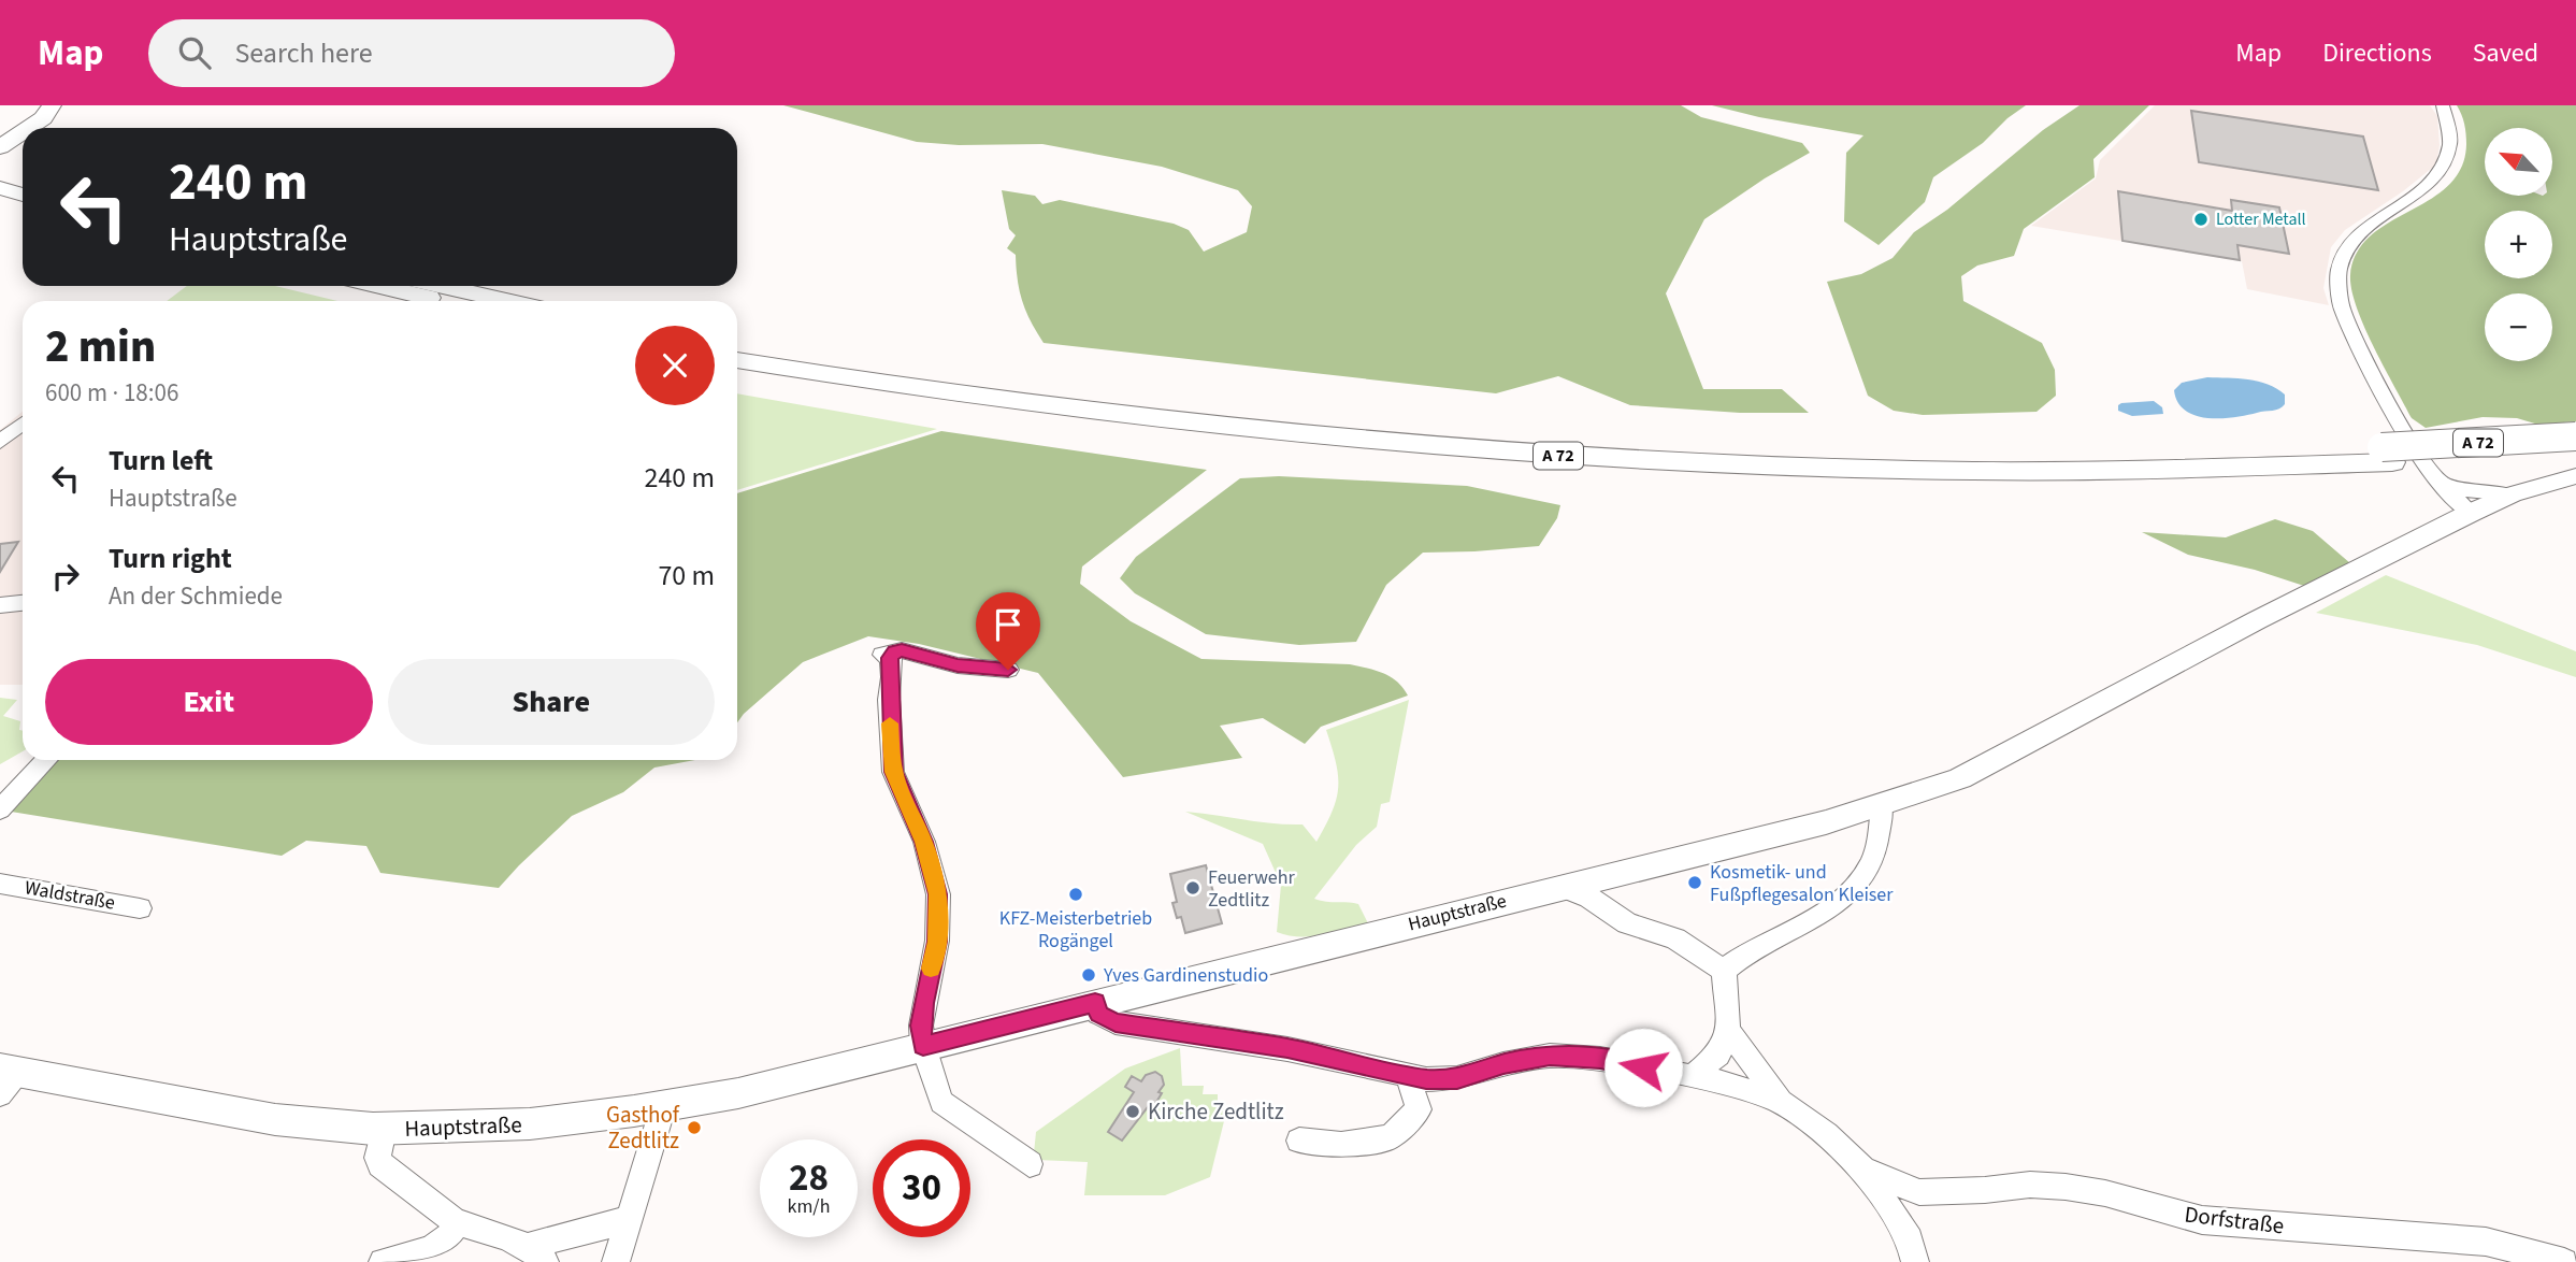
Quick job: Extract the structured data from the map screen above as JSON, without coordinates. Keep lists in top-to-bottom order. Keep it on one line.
{"streets":{"highway":["A 72"],"main road":["Hauptstraße"],"street":["Waldstraße","Dorfstraße"]},"crossings":[["Hauptstraße","Dorfstraße"]],"places":["Lotter Metall","Kosmetik- und Fußpflegesalon Kleiser","Feuerwehr Zedtlitz","KFZ-Meisterbetrieb Rogängel","Yves Gardinenstudio","Kirche Zedtlitz","Gasthof Zedtlitz"],"north":"top left","page":{"header":"Map","search":"Search here","nav":["Map","Directions","Saved"],"map_buttons":["+","−"],"turn":["240 m","Hauptstraße"],"heading":["2 min","600 m · 18:06"],"list":[{"name":"Turn left","note":"Hauptstraße","value":"240 m"},{"name":"Turn right","note":"An der Schmiede","value":"70 m"}],"buttons":["Exit","Share"],"speed":"28 km/h","limit":"30"}}
